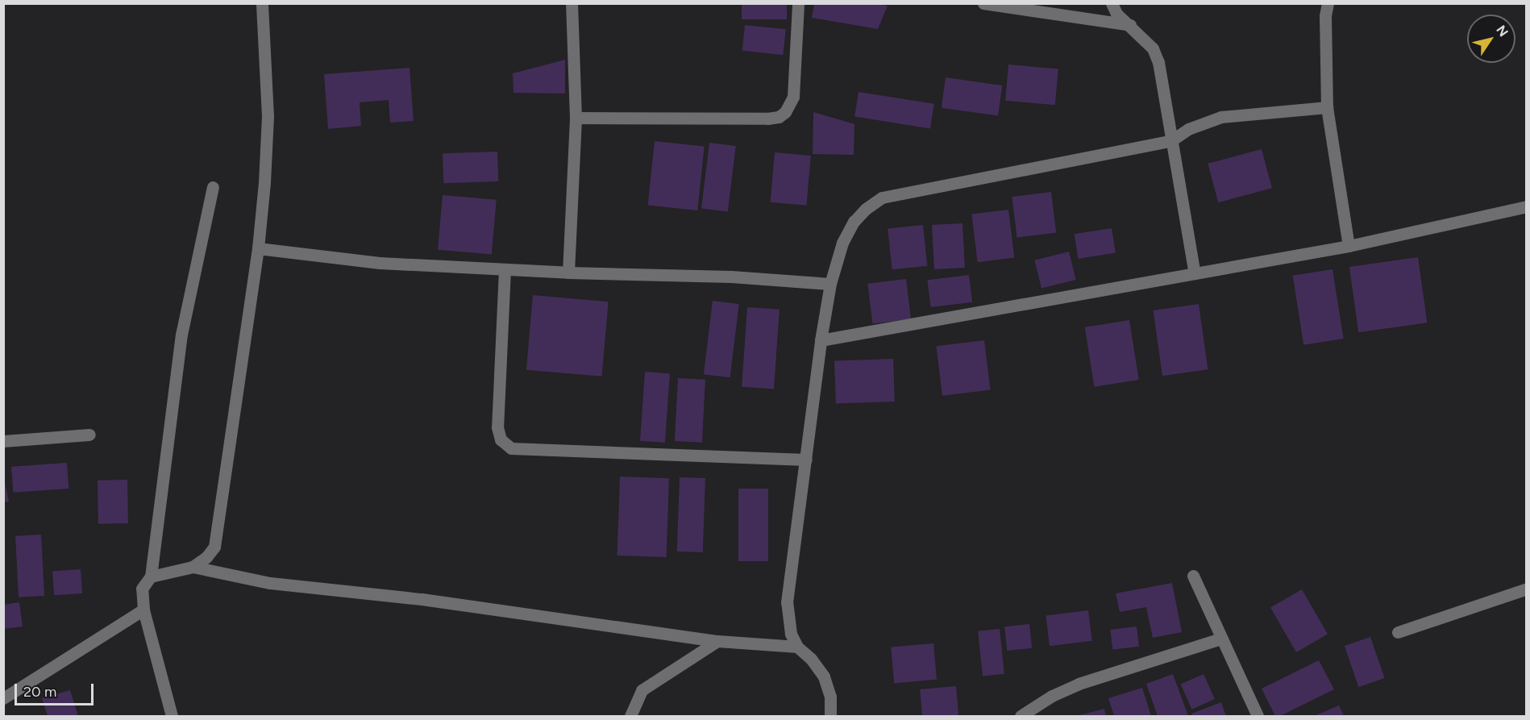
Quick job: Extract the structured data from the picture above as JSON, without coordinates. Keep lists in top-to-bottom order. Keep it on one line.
{"scale_bar":"20 m","north":"top right"}
